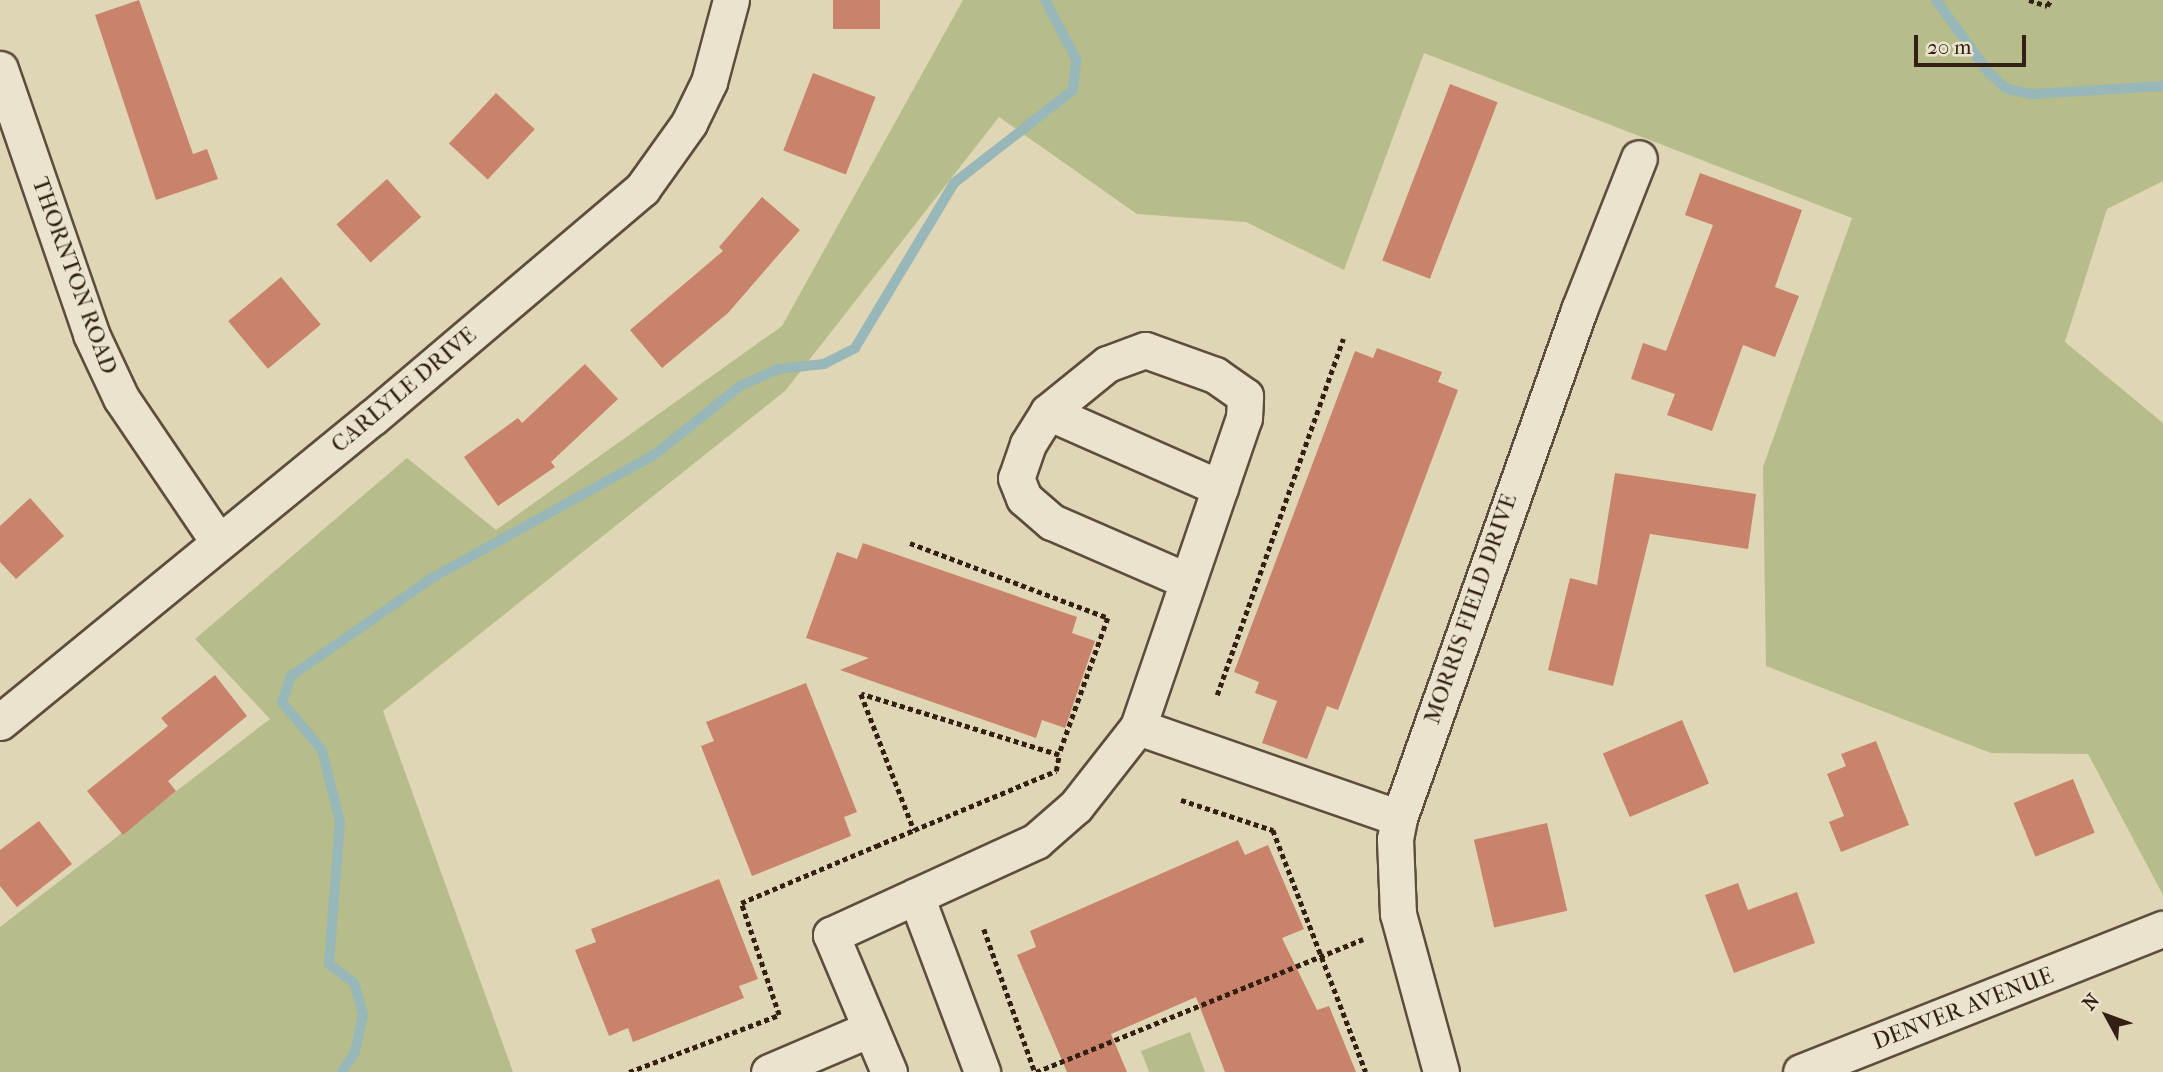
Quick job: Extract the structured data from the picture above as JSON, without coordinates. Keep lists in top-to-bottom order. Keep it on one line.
{"streets":{"street":["THORNTON ROAD","CARLYLE DRIVE","MORRIS FIELD DRIVE","DENVER AVENUE"]},"crossings":[["THORNTON ROAD","CARLYLE DRIVE"]],"scale_bar":"20 m","north":"top left"}
